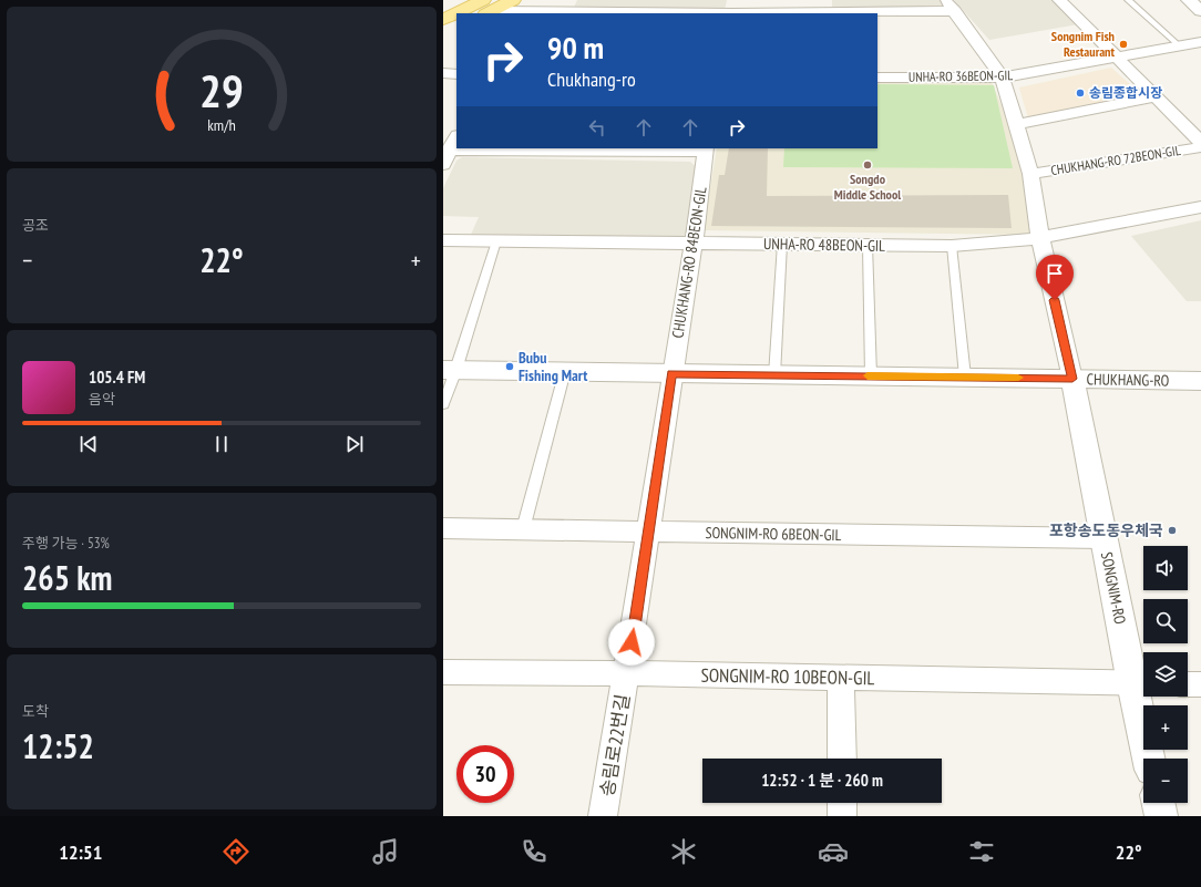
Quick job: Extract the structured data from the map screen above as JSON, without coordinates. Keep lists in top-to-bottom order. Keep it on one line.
{"streets":{"street":["UNHA-RO 36BEON-GIL","CHUKHANG-RO 72BEON-GIL","UNHA-RO 48BEON-GIL","CHUKHANG-RO 84BEON-GIL","CHUKHANG-RO","SONGNIM-RO 6BEON-GIL","SONGNIM-RO","SONGNIM-RO 10BEON-GIL","송림로22번길"]},"crossings":[["UNHA-RO 36BEON-GIL","CHUKHANG-RO 72BEON-GIL"],["CHUKHANG-RO 72BEON-GIL","UNHA-RO 48BEON-GIL"],["CHUKHANG-RO 72BEON-GIL","CHUKHANG-RO"],["CHUKHANG-RO 72BEON-GIL","SONGNIM-RO"],["UNHA-RO 48BEON-GIL","CHUKHANG-RO 84BEON-GIL"],["CHUKHANG-RO 84BEON-GIL","CHUKHANG-RO"],["CHUKHANG-RO 84BEON-GIL","SONGNIM-RO 6BEON-GIL"],["CHUKHANG-RO 84BEON-GIL","송림로22번길"],["CHUKHANG-RO","SONGNIM-RO"],["SONGNIM-RO 6BEON-GIL","SONGNIM-RO"],["SONGNIM-RO 6BEON-GIL","송림로22번길"],["SONGNIM-RO","SONGNIM-RO 10BEON-GIL"],["SONGNIM-RO 10BEON-GIL","송림로22번길"]],"places":["Songnim Fish Restaurant","송림종합시장","Songdo Middle School","Bubu Fishing Mart","포항송도동우체국"],"page":{"turn":["90 m","Chukhang-ro"],"tile":["공조",["주행 가능 · 53%","265 km"],["도착","12:52"]],"heat":["−","22°","+"],"song":["105.4 FM","음악"],"map_buttons":["+","−"],"limit":"30","trip":"12:52 · 1 분 · 260 m","tabs":["12:51","22°"],"gauge":["29","km/h"]}}
